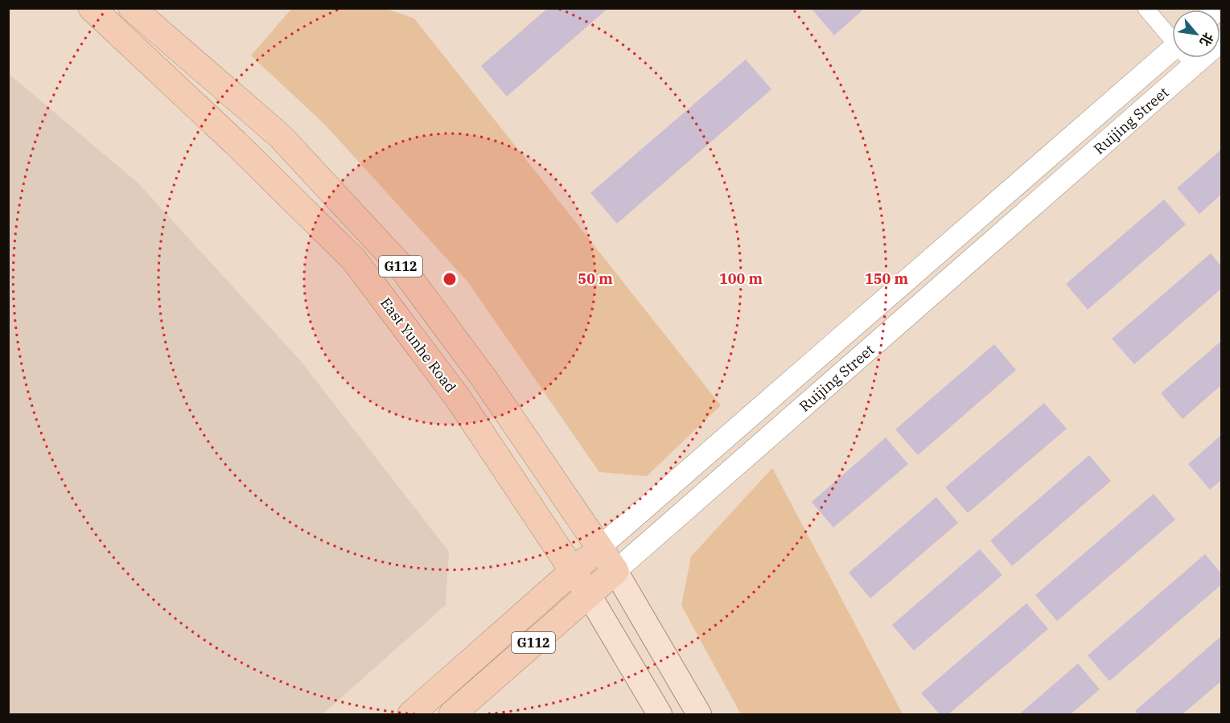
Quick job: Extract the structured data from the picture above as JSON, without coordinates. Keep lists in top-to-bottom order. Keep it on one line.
{"streets":{"highway":["Ruijing Street","G112","East Yunhe Road"]},"crossings":[["Ruijing Street","G112"],["Ruijing Street","East Yunhe Road"],["G112","East Yunhe Road"]],"north":"bottom right","rings":["50 m","100 m","150 m"]}
